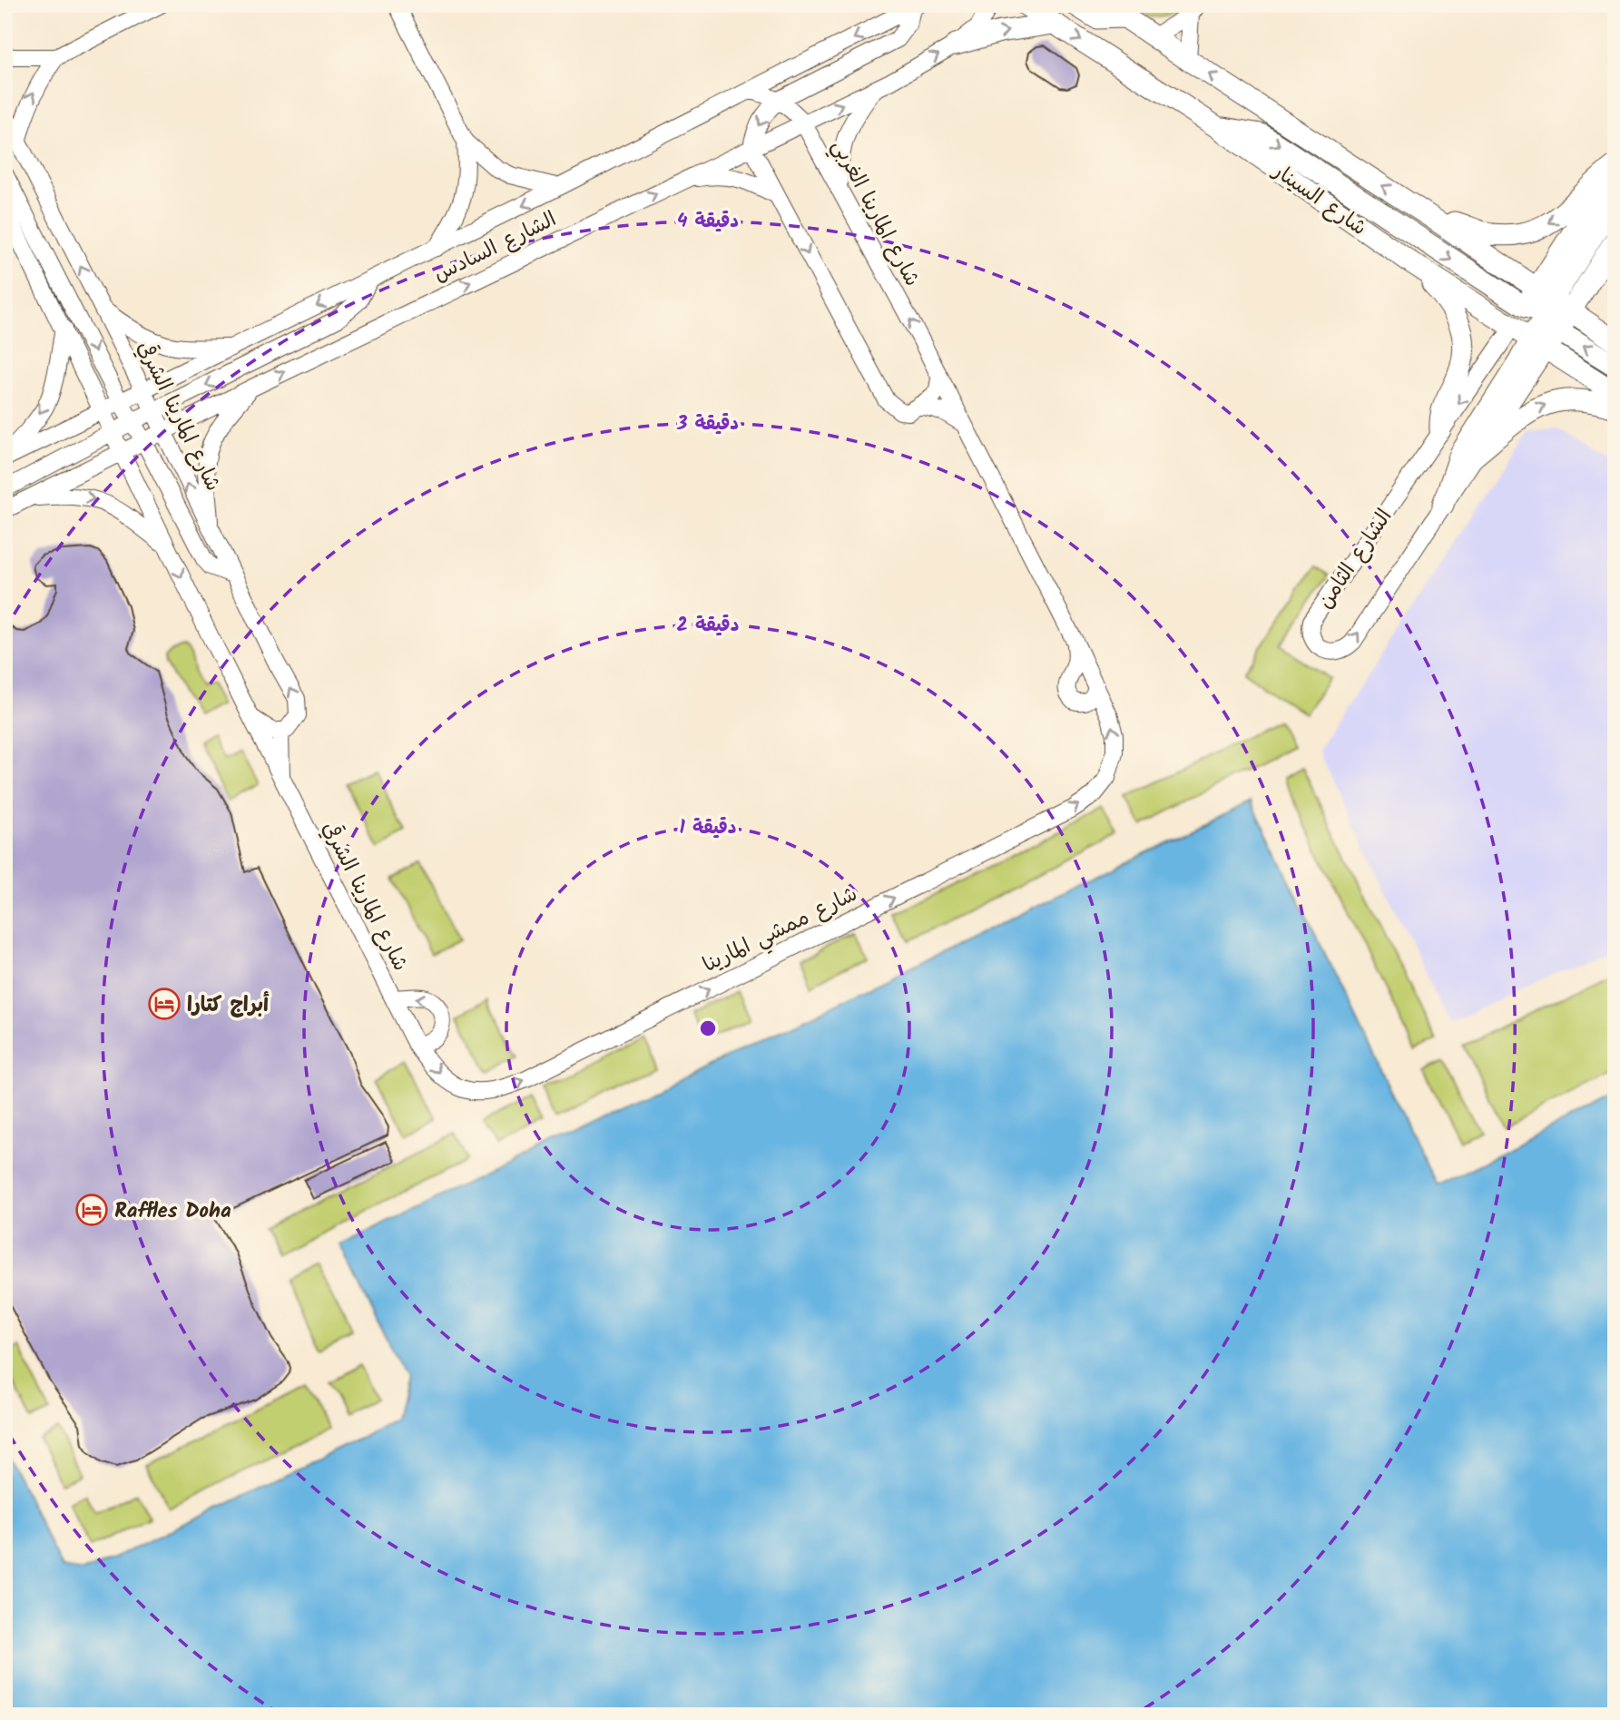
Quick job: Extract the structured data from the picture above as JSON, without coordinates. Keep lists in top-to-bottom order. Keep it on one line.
{"streets":{"street":["شارع السينار","شارع المارينا الغربي","الشارع السادس","شارع المارينا الشرقي","الشارع الثامن","شارع ممشي المارينا"]},"crossings":[["شارع السينار","الشارع الثامن"],["شارع المارينا الغربي","الشارع السادس"],["شارع المارينا الغربي","شارع ممشي المارينا"],["الشارع السادس","شارع المارينا الشرقي"],["شارع المارينا الشرقي","شارع ممشي المارينا"]],"one_way":["شارع ممشي المارينا"],"places":{"hotel":["أبراج كتارا","Raffles Doha"]},"rings":["4 دقيقة","3 دقيقة","2 دقيقة","1 دقيقة"]}
